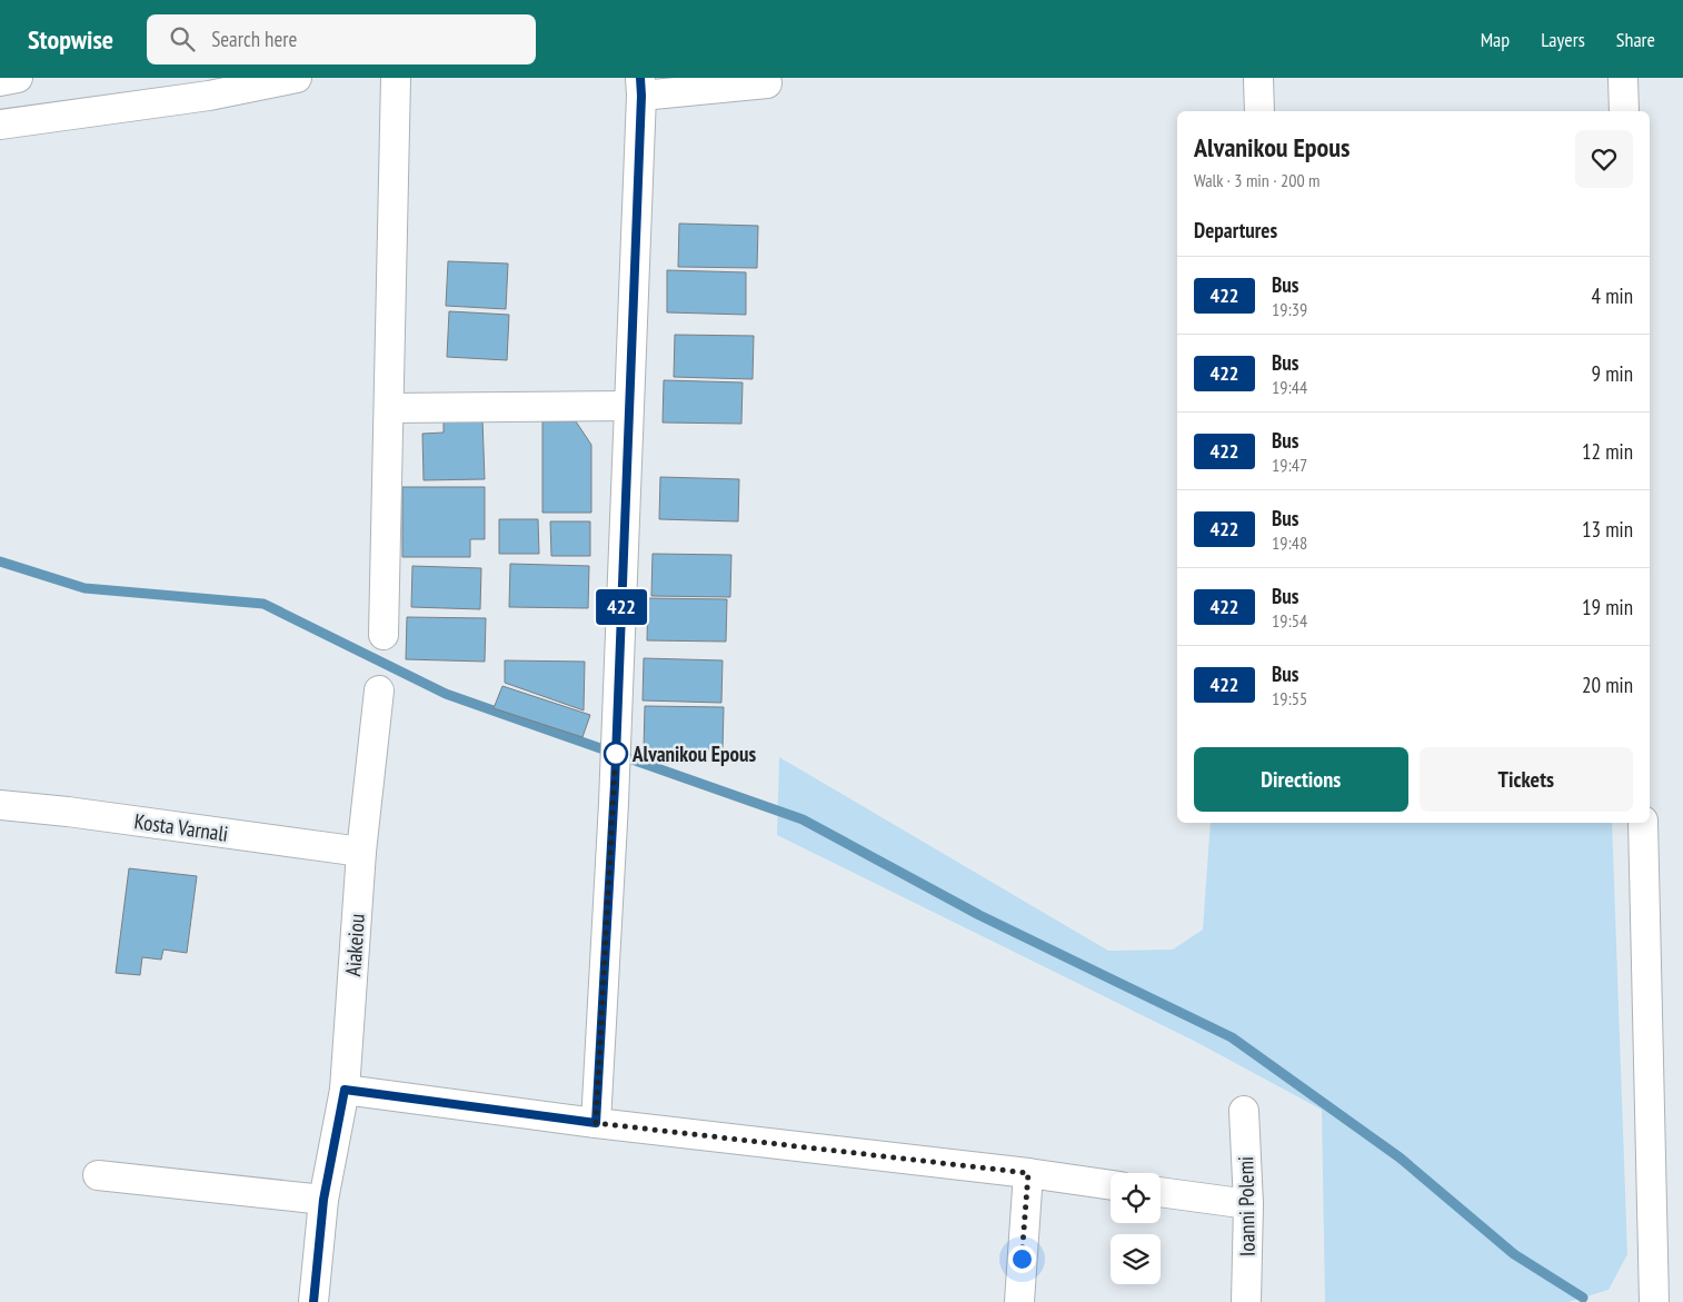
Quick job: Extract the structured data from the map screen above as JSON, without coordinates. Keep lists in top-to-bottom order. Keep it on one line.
{"streets":{"street":["Kosta Varnali","Aiakeiou","Ioanni Polemi"]},"crossings":[["Kosta Varnali","Aiakeiou"]],"places":["Alvanikou Epous"],"lines":["bus line 422"],"page":{"header":"Stopwise","search":"Search here","nav":["Map","Layers","Share"],"on_map":"422","heading":[["Alvanikou Epous","Walk · 3 min · 200 m"],"Departures"],"list":[{"mark":"422","name":"Bus","note":"19:39","value":"4 min"},{"mark":"422","name":"Bus","note":"19:44","value":"9 min"},{"mark":"422","name":"Bus","note":"19:47","value":"12 min"},{"mark":"422","name":"Bus","note":"19:48","value":"13 min"},{"mark":"422","name":"Bus","note":"19:54","value":"19 min"},{"mark":"422","name":"Bus","note":"19:55","value":"20 min"}],"buttons":["Directions","Tickets"]}}
